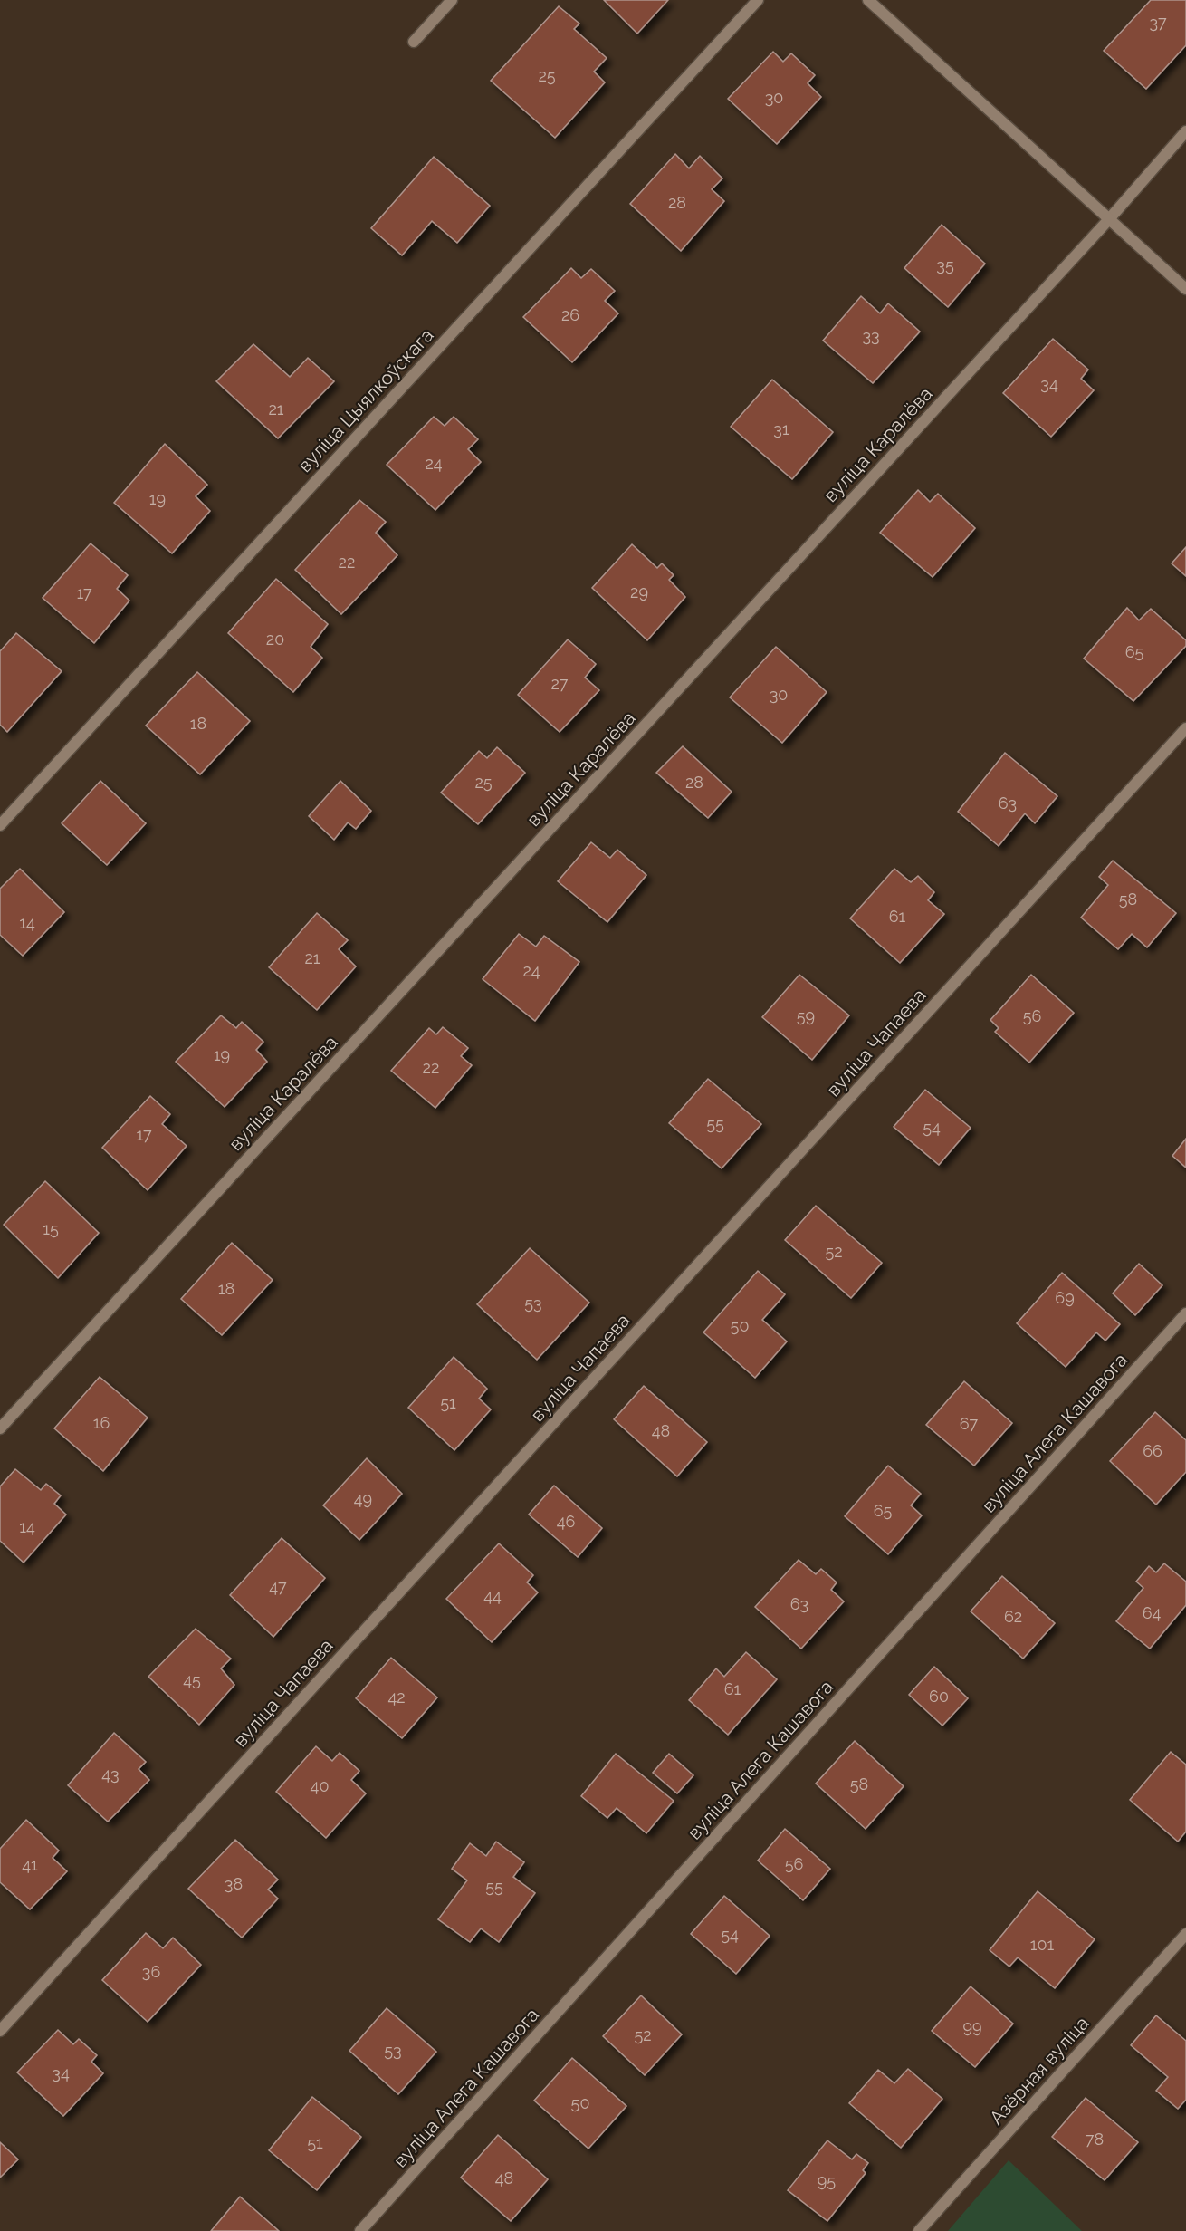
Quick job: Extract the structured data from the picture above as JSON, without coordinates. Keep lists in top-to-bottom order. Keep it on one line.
{"streets":{"street":["вуліца Цыялкоўскага","вуліца Каралёва","вуліца Чапаева","вуліца Алега Кашавога","Азёрная вуліца"]},"house_numbers":["37","25","30","28","35","26","33","34","21","31","24","19","22","29","17","20","65","27","30","18","25","28","63","58","61","14","21","24","59","56","19","22","55","54","17","15","52","18","69","53","50","51","16","67","48","66","49","65","46","14","47","44","63","64","62","45","61","60","42","43","58","40","56","41","38","55","54","101","36","99","52","53","34","50","78","51","48","95"]}
